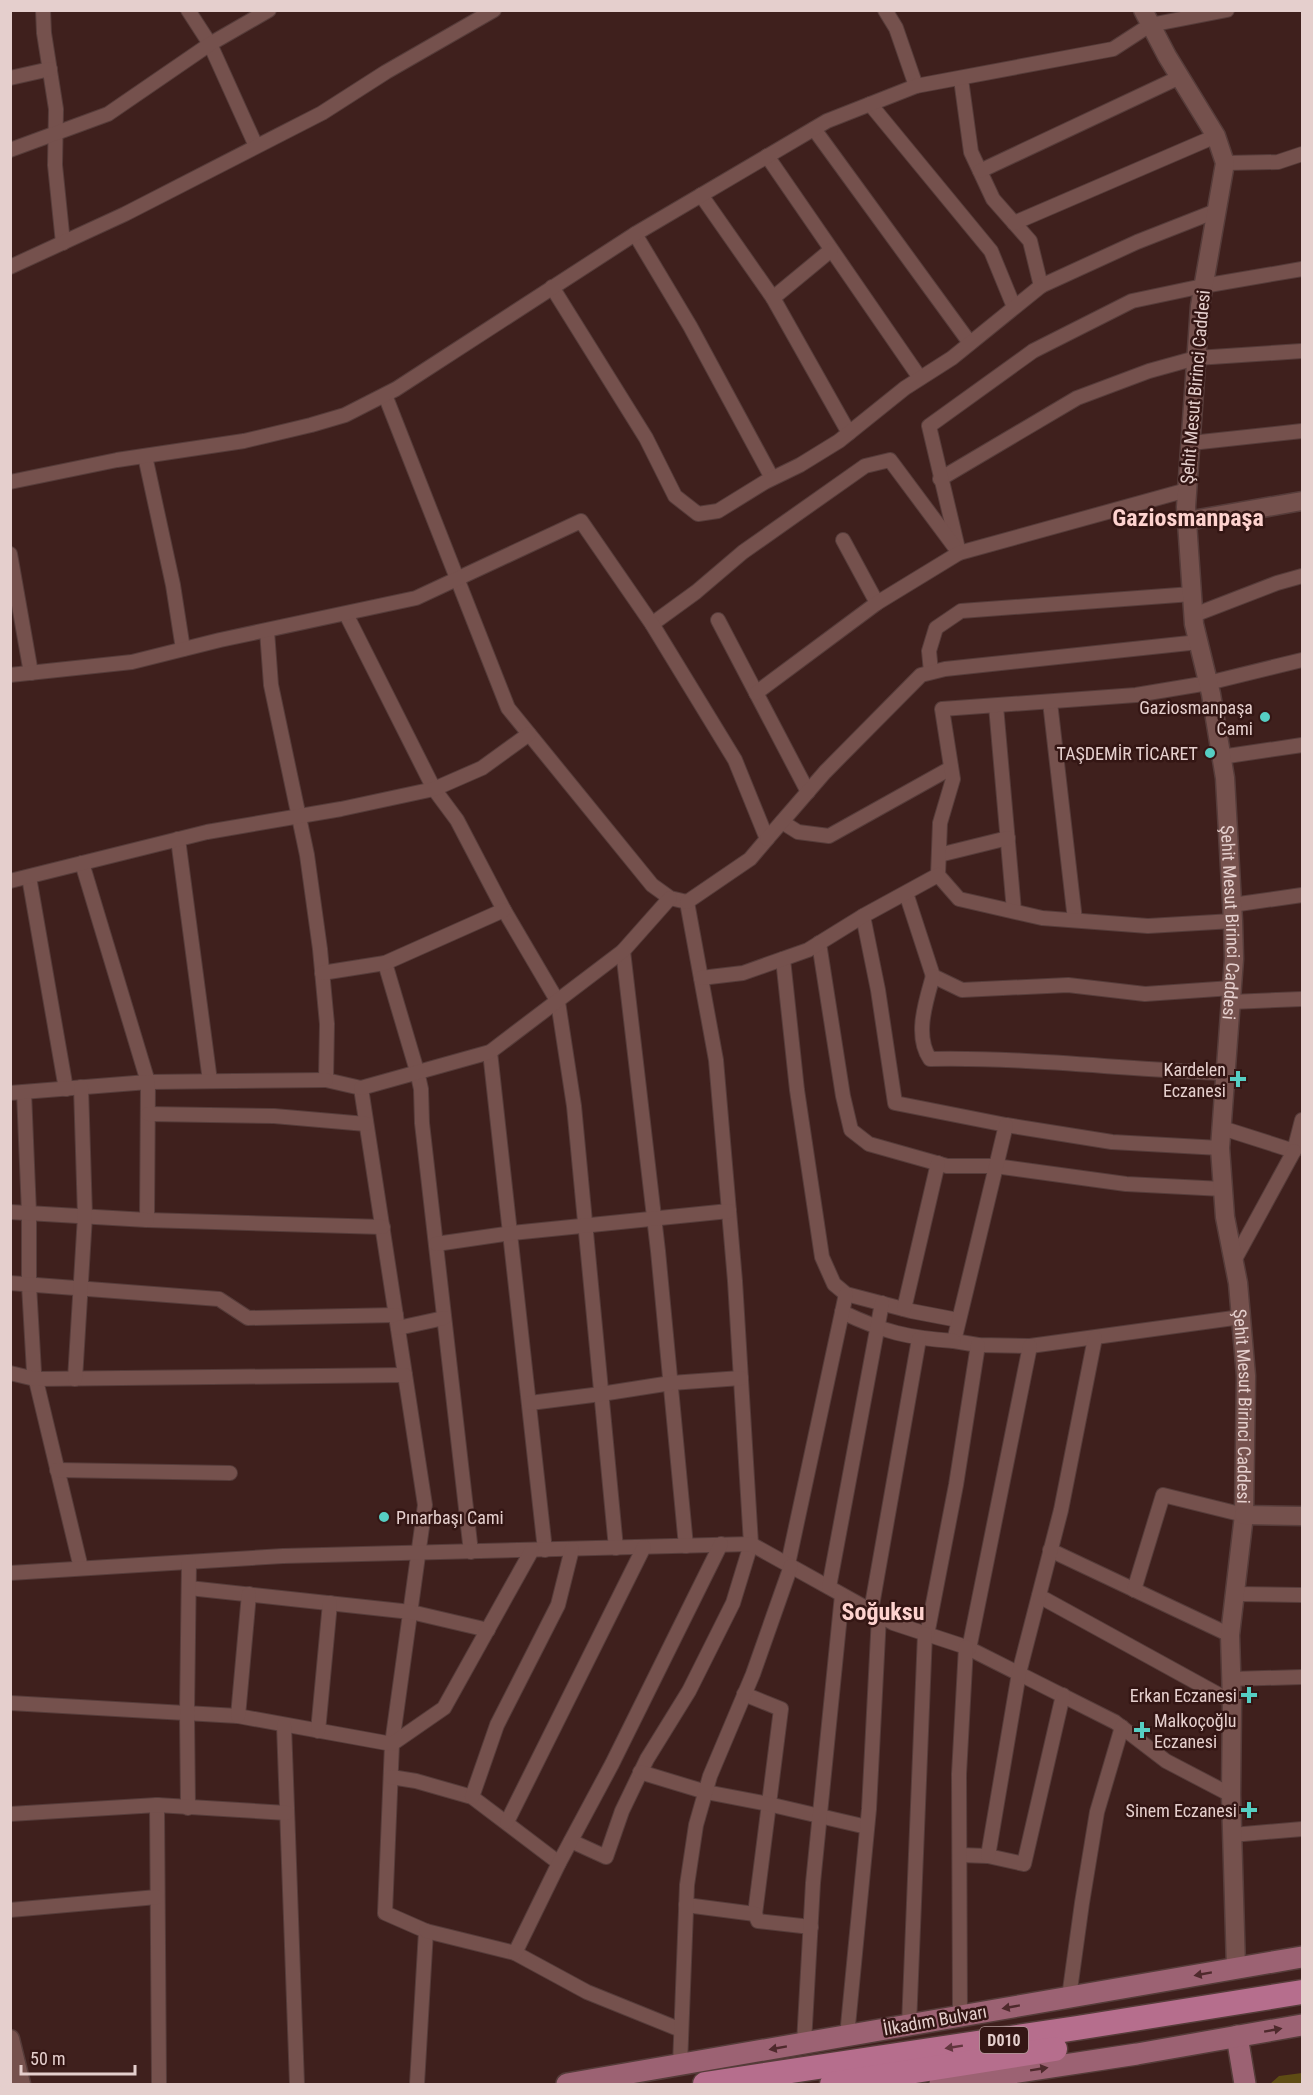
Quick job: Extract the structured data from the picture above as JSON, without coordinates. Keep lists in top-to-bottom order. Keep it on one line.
{"streets":{"highway":["İlkadım Bulvarı","D010"],"main road":["Şehit Mesut Birinci Caddesi"]},"crossings":[["Şehit Mesut Birinci Caddesi","İlkadım Bulvarı"]],"districts":["Gaziosmanpaşa","Soğuksu"],"places":{"other":["Gaziosmanpaşa Cami","TAŞDEMİR TİCARET","Pınarbaşı Cami"],"health":["Kardelen Eczanesi","Erkan Eczanesi","Malkoçoğlu Eczanesi","Sinem Eczanesi"]},"scale_bar":"50 m"}
